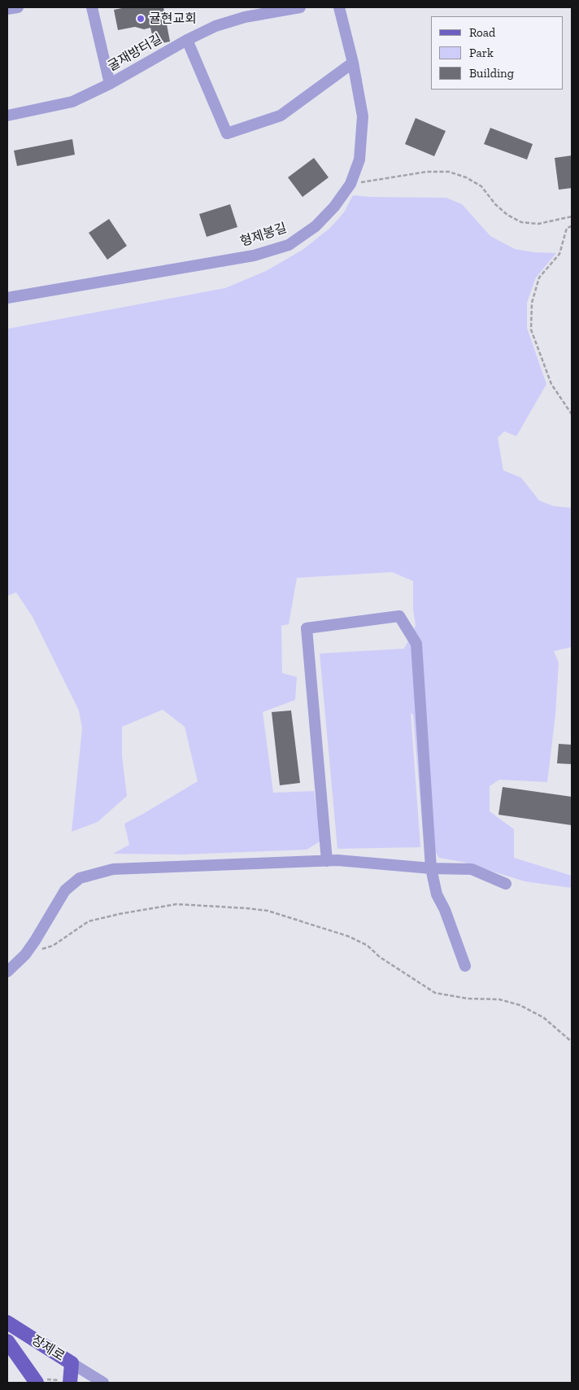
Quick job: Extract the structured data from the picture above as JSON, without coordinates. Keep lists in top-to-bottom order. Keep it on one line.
{"streets":{"main road":["장제로"],"street":["굴재방터길","형제봉길"]},"places":["귤현교회"],"legend":["Road","Park","Building"]}
